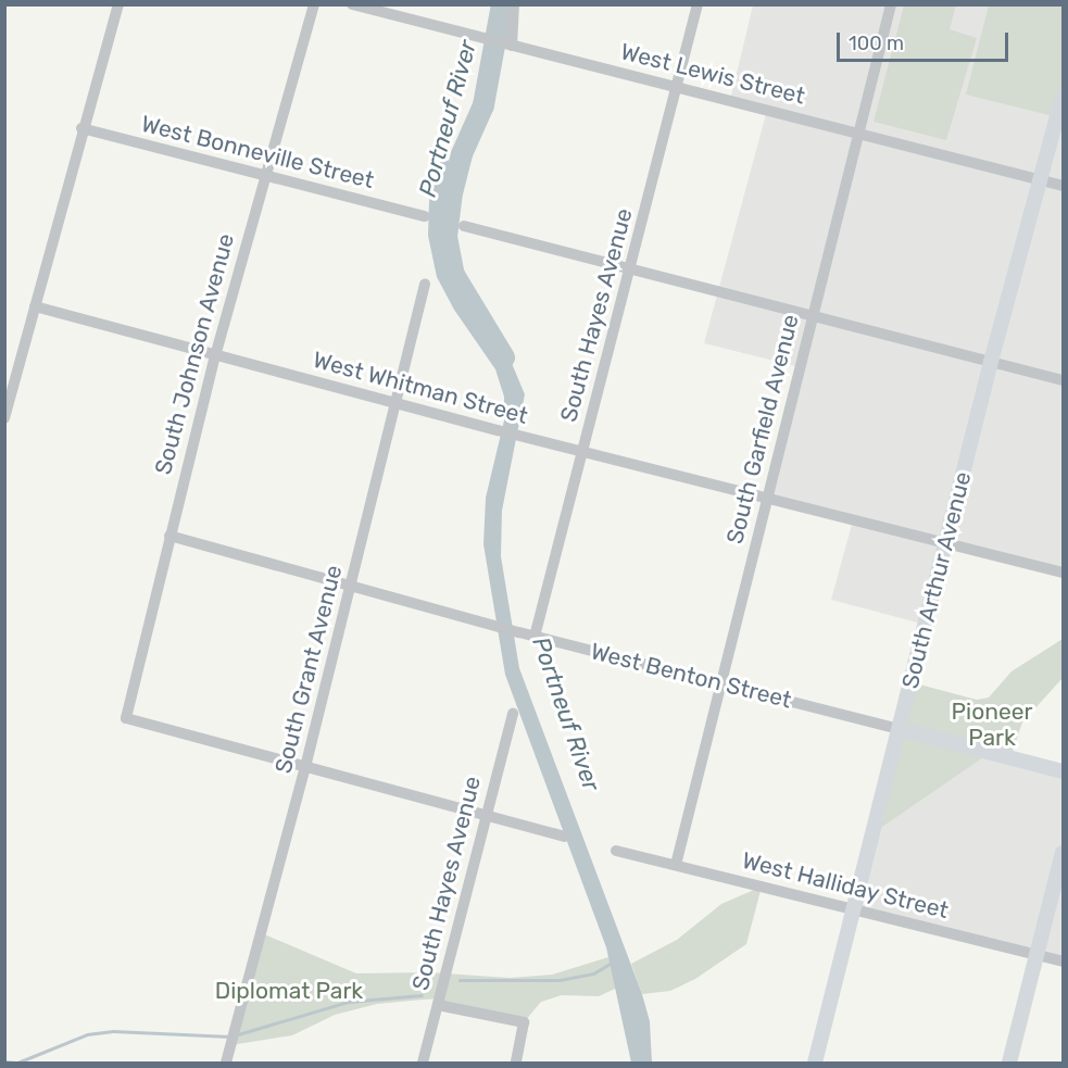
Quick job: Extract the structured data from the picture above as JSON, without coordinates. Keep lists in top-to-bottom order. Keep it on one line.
{"streets":{"main road":["South Arthur Avenue","West Benton Street"],"street":["West Lewis Street","West Bonneville Street","South Hayes Avenue","South Johnson Avenue","West Whitman Street","South Garfield Avenue","South Grant Avenue","West Halliday Street"]},"crossings":[["West Lewis Street","South Hayes Avenue"],["West Lewis Street","South Garfield Avenue"],["West Lewis Street","South Arthur Avenue"],["West Bonneville Street","South Johnson Avenue"],["South Hayes Avenue","West Whitman Street"],["South Hayes Avenue","West Benton Street"],["South Johnson Avenue","West Whitman Street"],["South Johnson Avenue","South Grant Avenue"],["South Johnson Avenue","West Benton Street"],["West Whitman Street","South Garfield Avenue"],["West Whitman Street","South Arthur Avenue"],["West Whitman Street","South Grant Avenue"],["South Garfield Avenue","West Benton Street"],["South Garfield Avenue","West Halliday Street"],["South Arthur Avenue","West Benton Street"],["South Arthur Avenue","West Halliday Street"],["South Grant Avenue","West Benton Street"]],"water":["Portneuf River"],"parks":["Pioneer Park","Diplomat Park"],"scale_bar":"100 m"}
